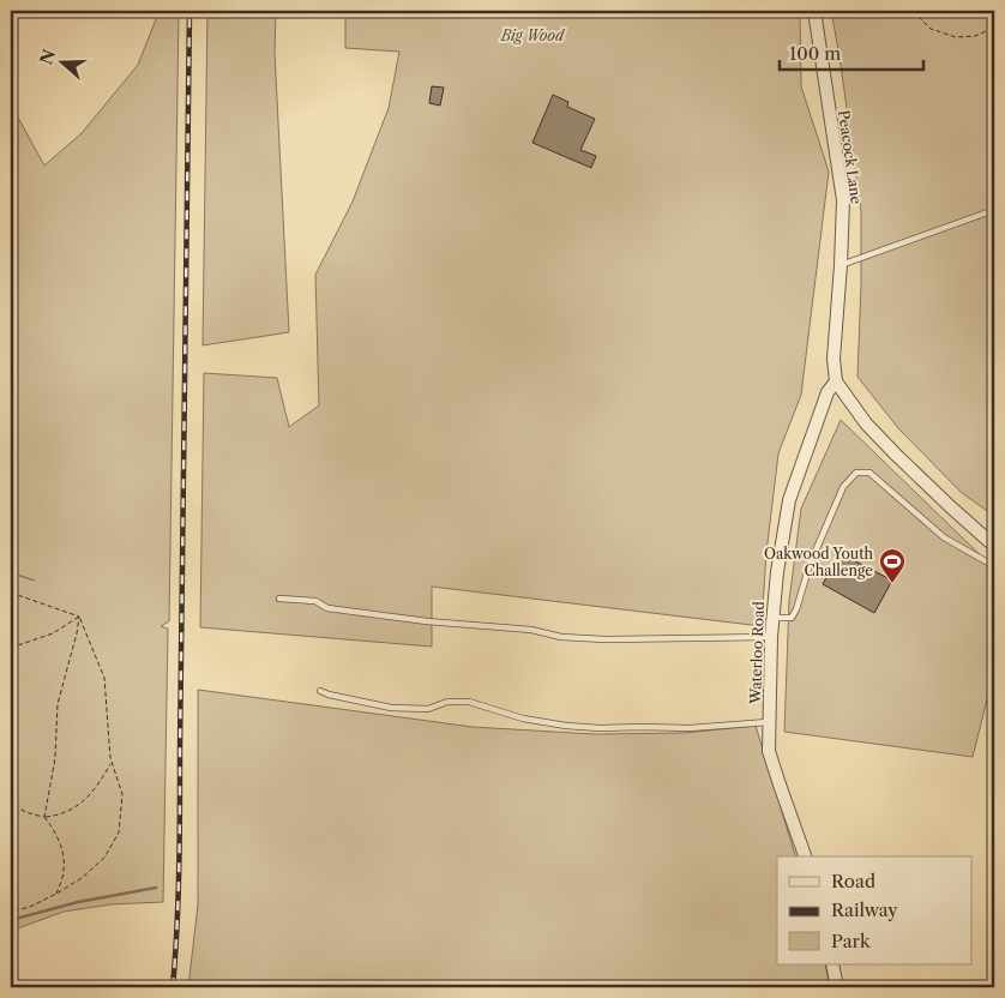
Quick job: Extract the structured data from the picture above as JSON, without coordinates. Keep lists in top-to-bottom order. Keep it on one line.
{"streets":{"street":["Peacock Lane","Waterloo Road"]},"crossings":[["Peacock Lane","Waterloo Road"]],"parks":["Big Wood"],"places":{"sports":["Oakwood Youth Challenge"]},"legend":["Road","Railway","Park"],"scale_bar":"100 m","north":"left"}
